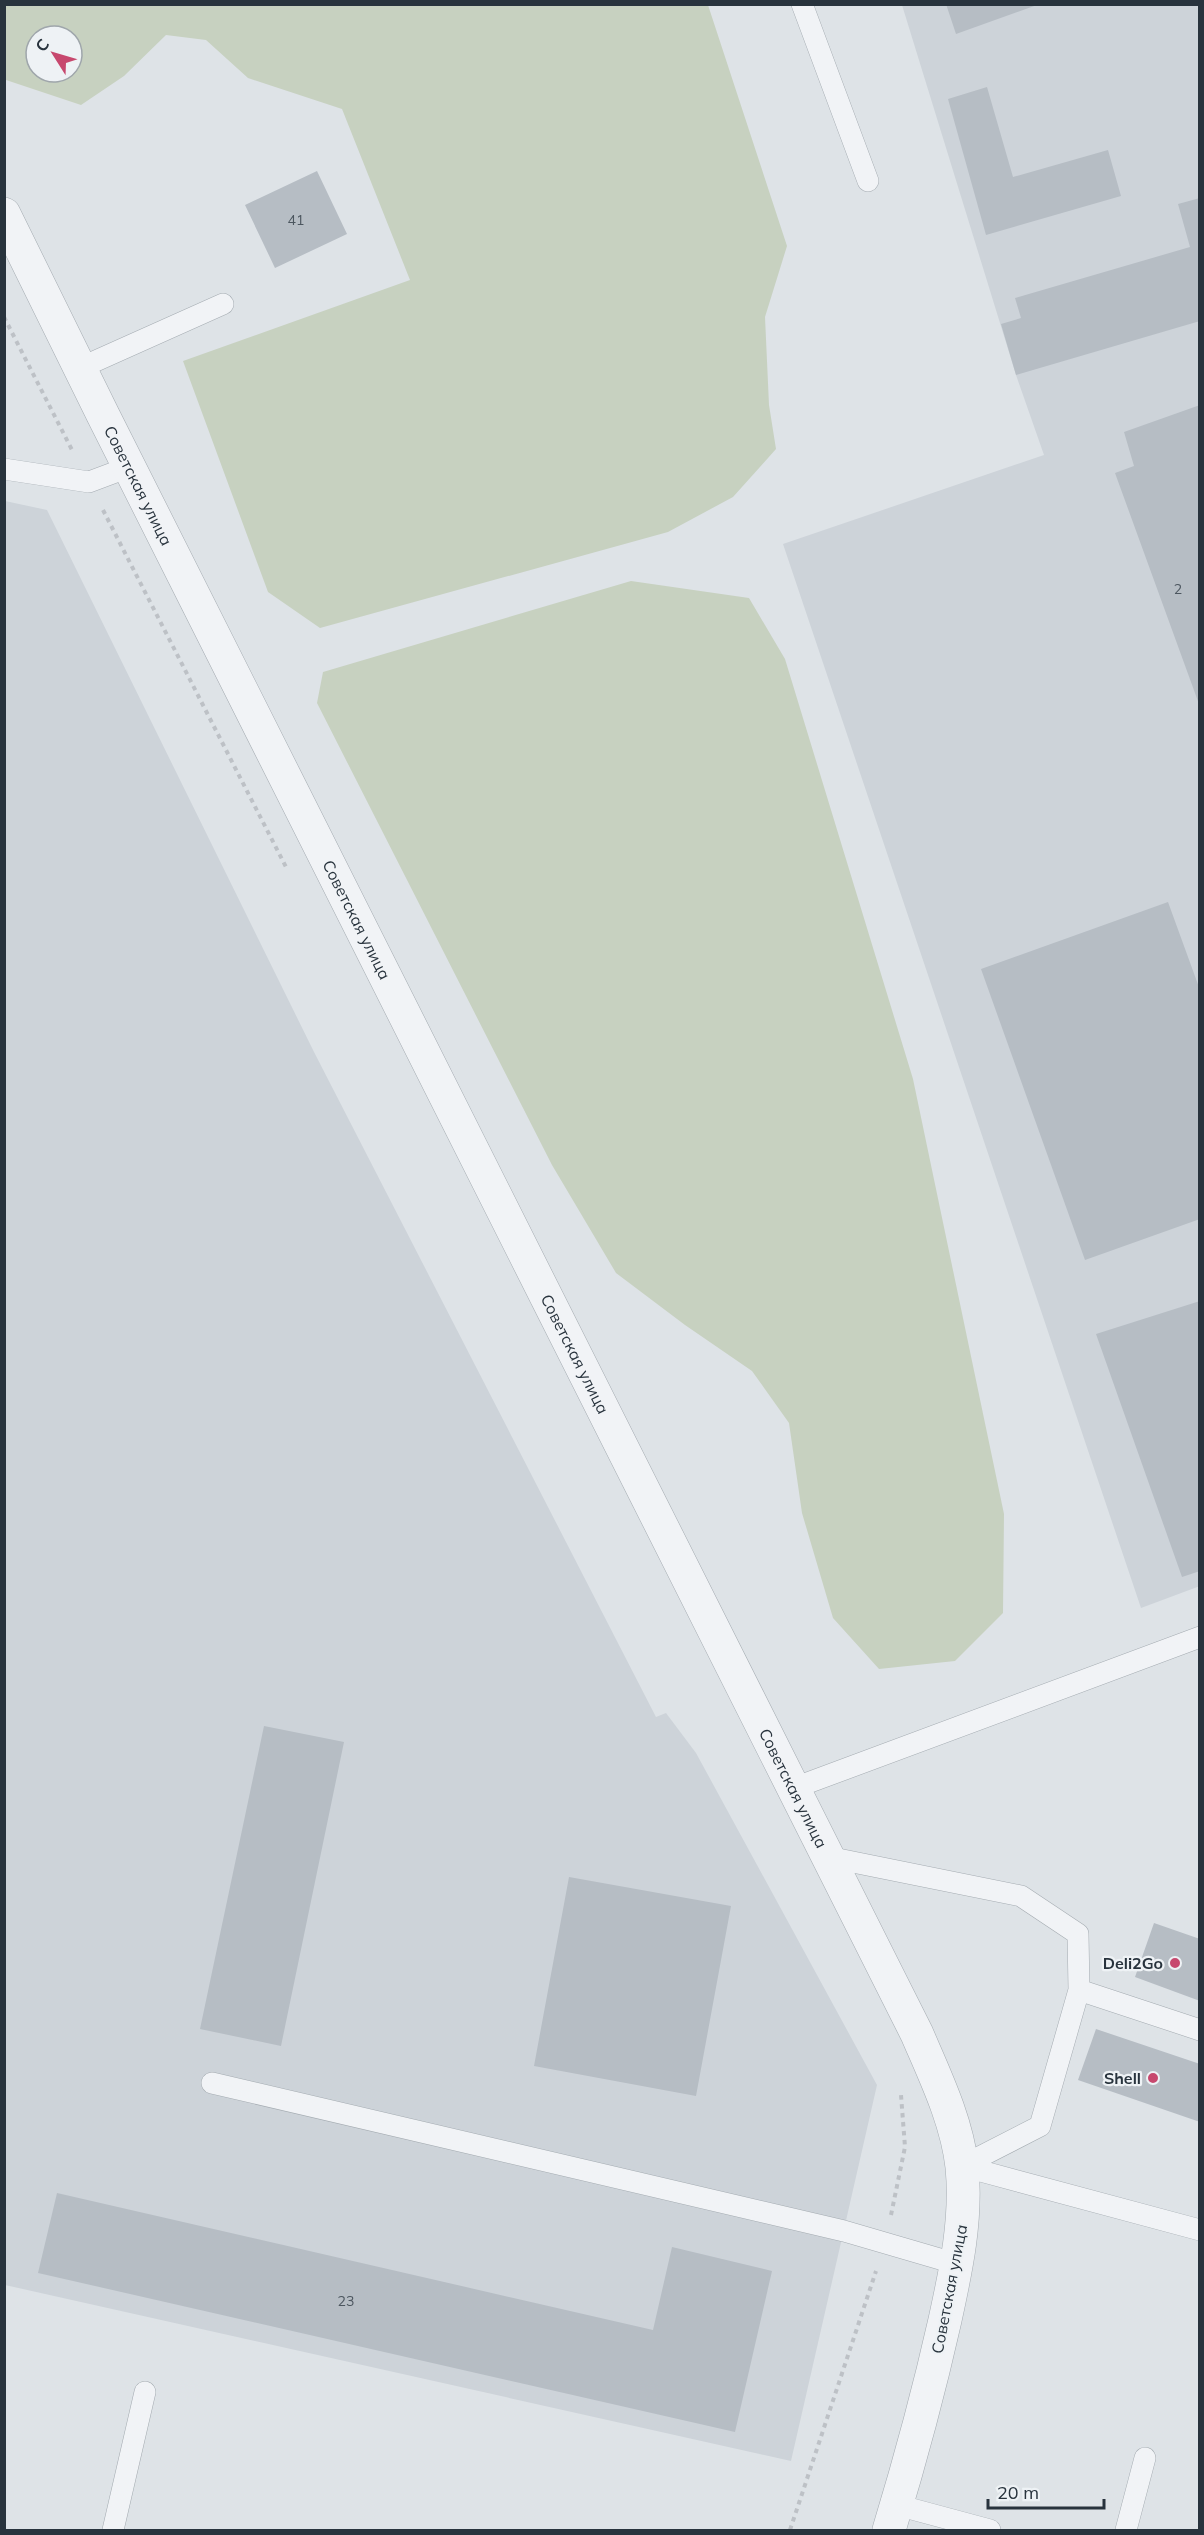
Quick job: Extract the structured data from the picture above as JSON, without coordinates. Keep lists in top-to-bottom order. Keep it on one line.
{"streets":{"street":["Советская улица"]},"places":["Deli2Go","Shell"],"house_numbers":["41","2","23"],"scale_bar":"20 m","north":"top left"}
